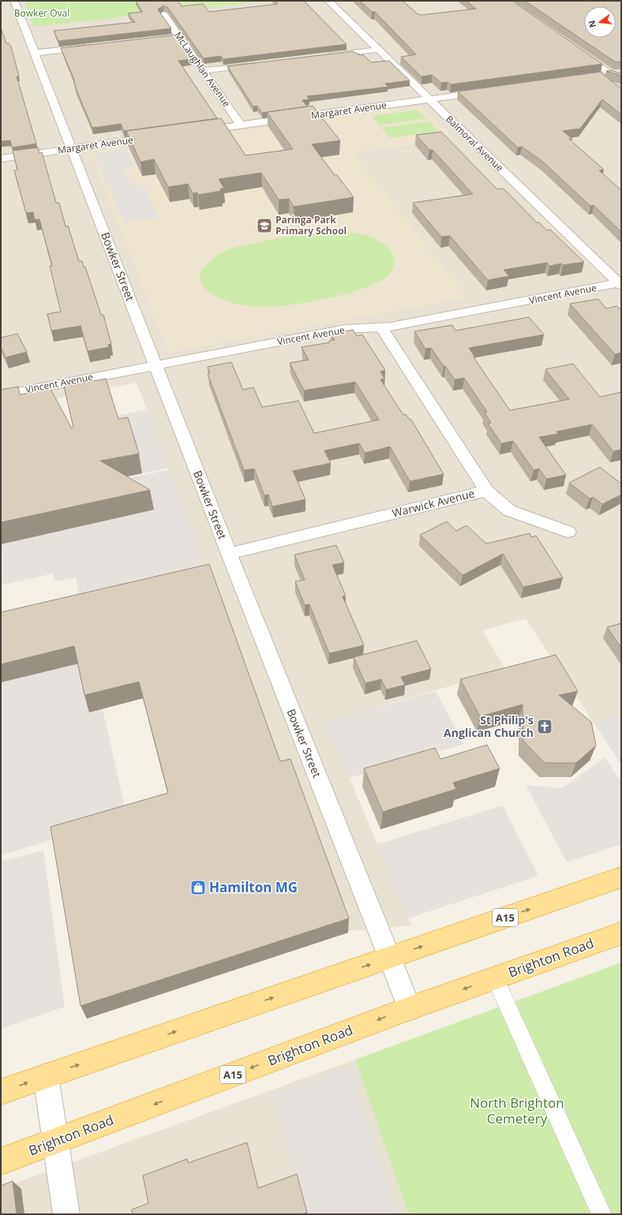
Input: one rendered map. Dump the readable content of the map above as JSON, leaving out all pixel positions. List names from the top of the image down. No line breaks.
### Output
{"streets":{"main road":["A15","Brighton Road"],"street":["McLaughlan Avenue","Margaret Avenue","Balmoral Avenue","Bowker Street","Vincent Avenue","Warwick Avenue"]},"crossings":[["McLaughlan Avenue","Margaret Avenue"],["Margaret Avenue","Balmoral Avenue"],["Margaret Avenue","Bowker Street"],["Balmoral Avenue","Vincent Avenue"],["Bowker Street","Vincent Avenue"],["Bowker Street","Warwick Avenue"],["Bowker Street","A15"],["Bowker Street","Brighton Road"],["Vincent Avenue","Warwick Avenue"]],"parks":["Bowker Oval","North Brighton Cemetery"],"places":{"school or university":["Paringa Park Primary School"],"church":["St Philip's Anglican Church"],"shop":["Hamilton MG"]},"north":"left"}
